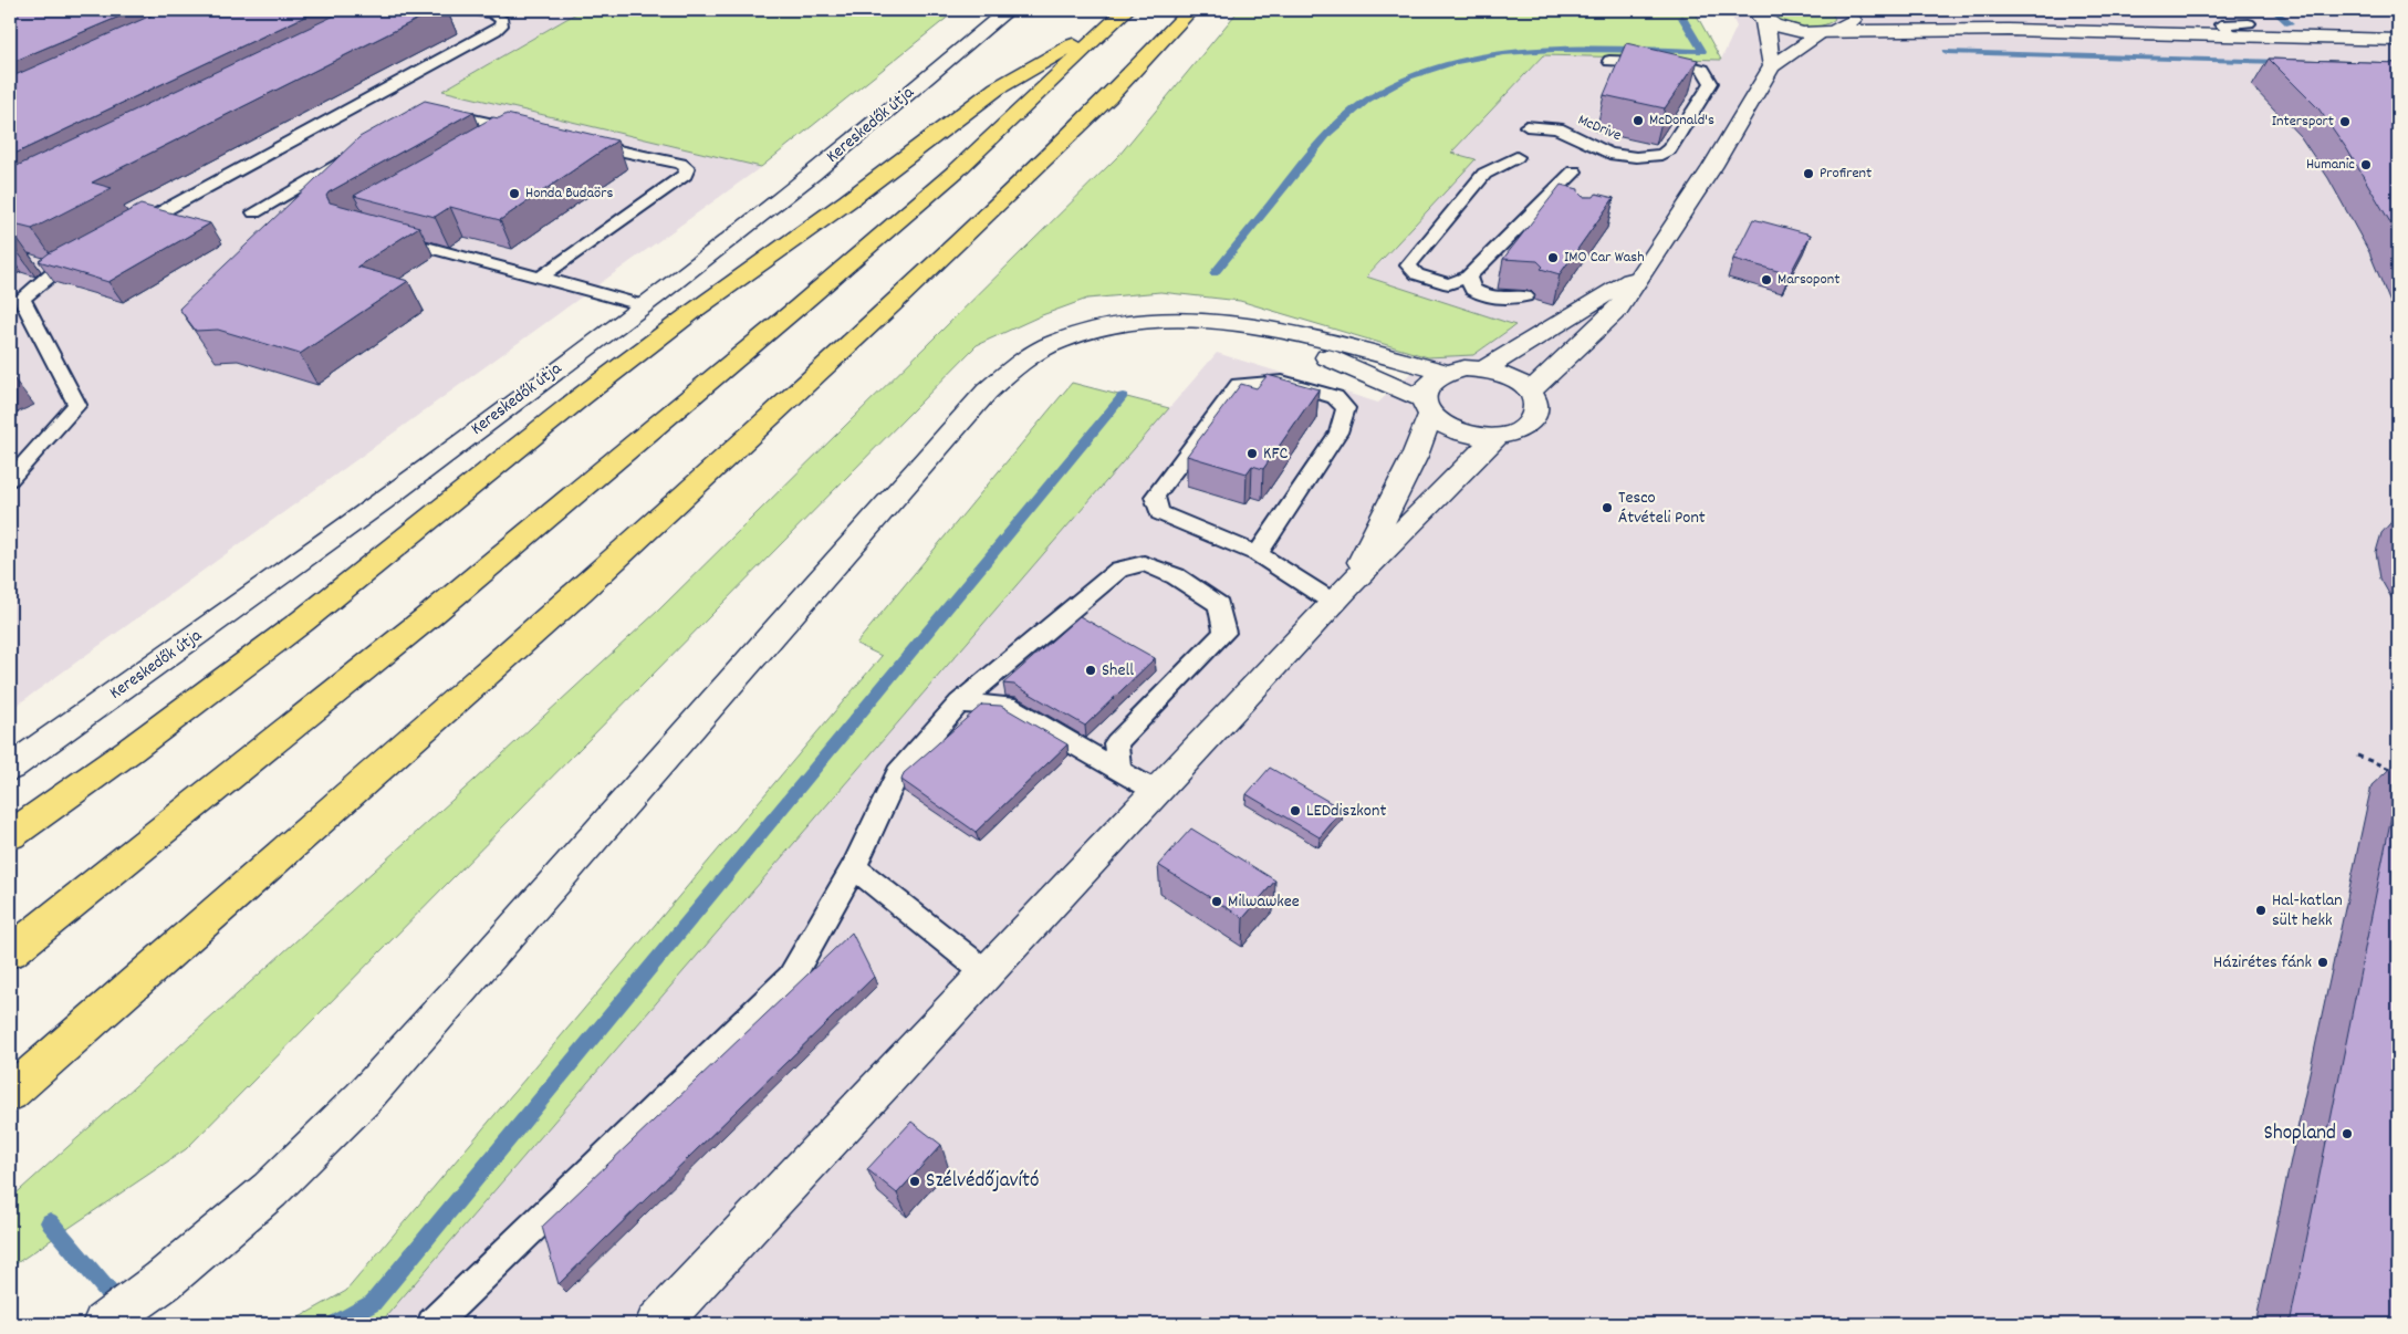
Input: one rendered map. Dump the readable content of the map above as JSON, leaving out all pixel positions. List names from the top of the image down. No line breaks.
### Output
{"streets":{"street":["Kereskedők útja"],"lane":["McDrive"]},"places":["McDonald's","Intersport","Humanic","Profirent","Honda Budaörs","IMO Car Wash","Marsopont","KFC","Tesco Átvételi Pont","Shell","LEDdiszkont","Milwawkee","Hal-katlan sült hekk","Házirétes fánk","Shopland","Szélvédőjavító"]}
